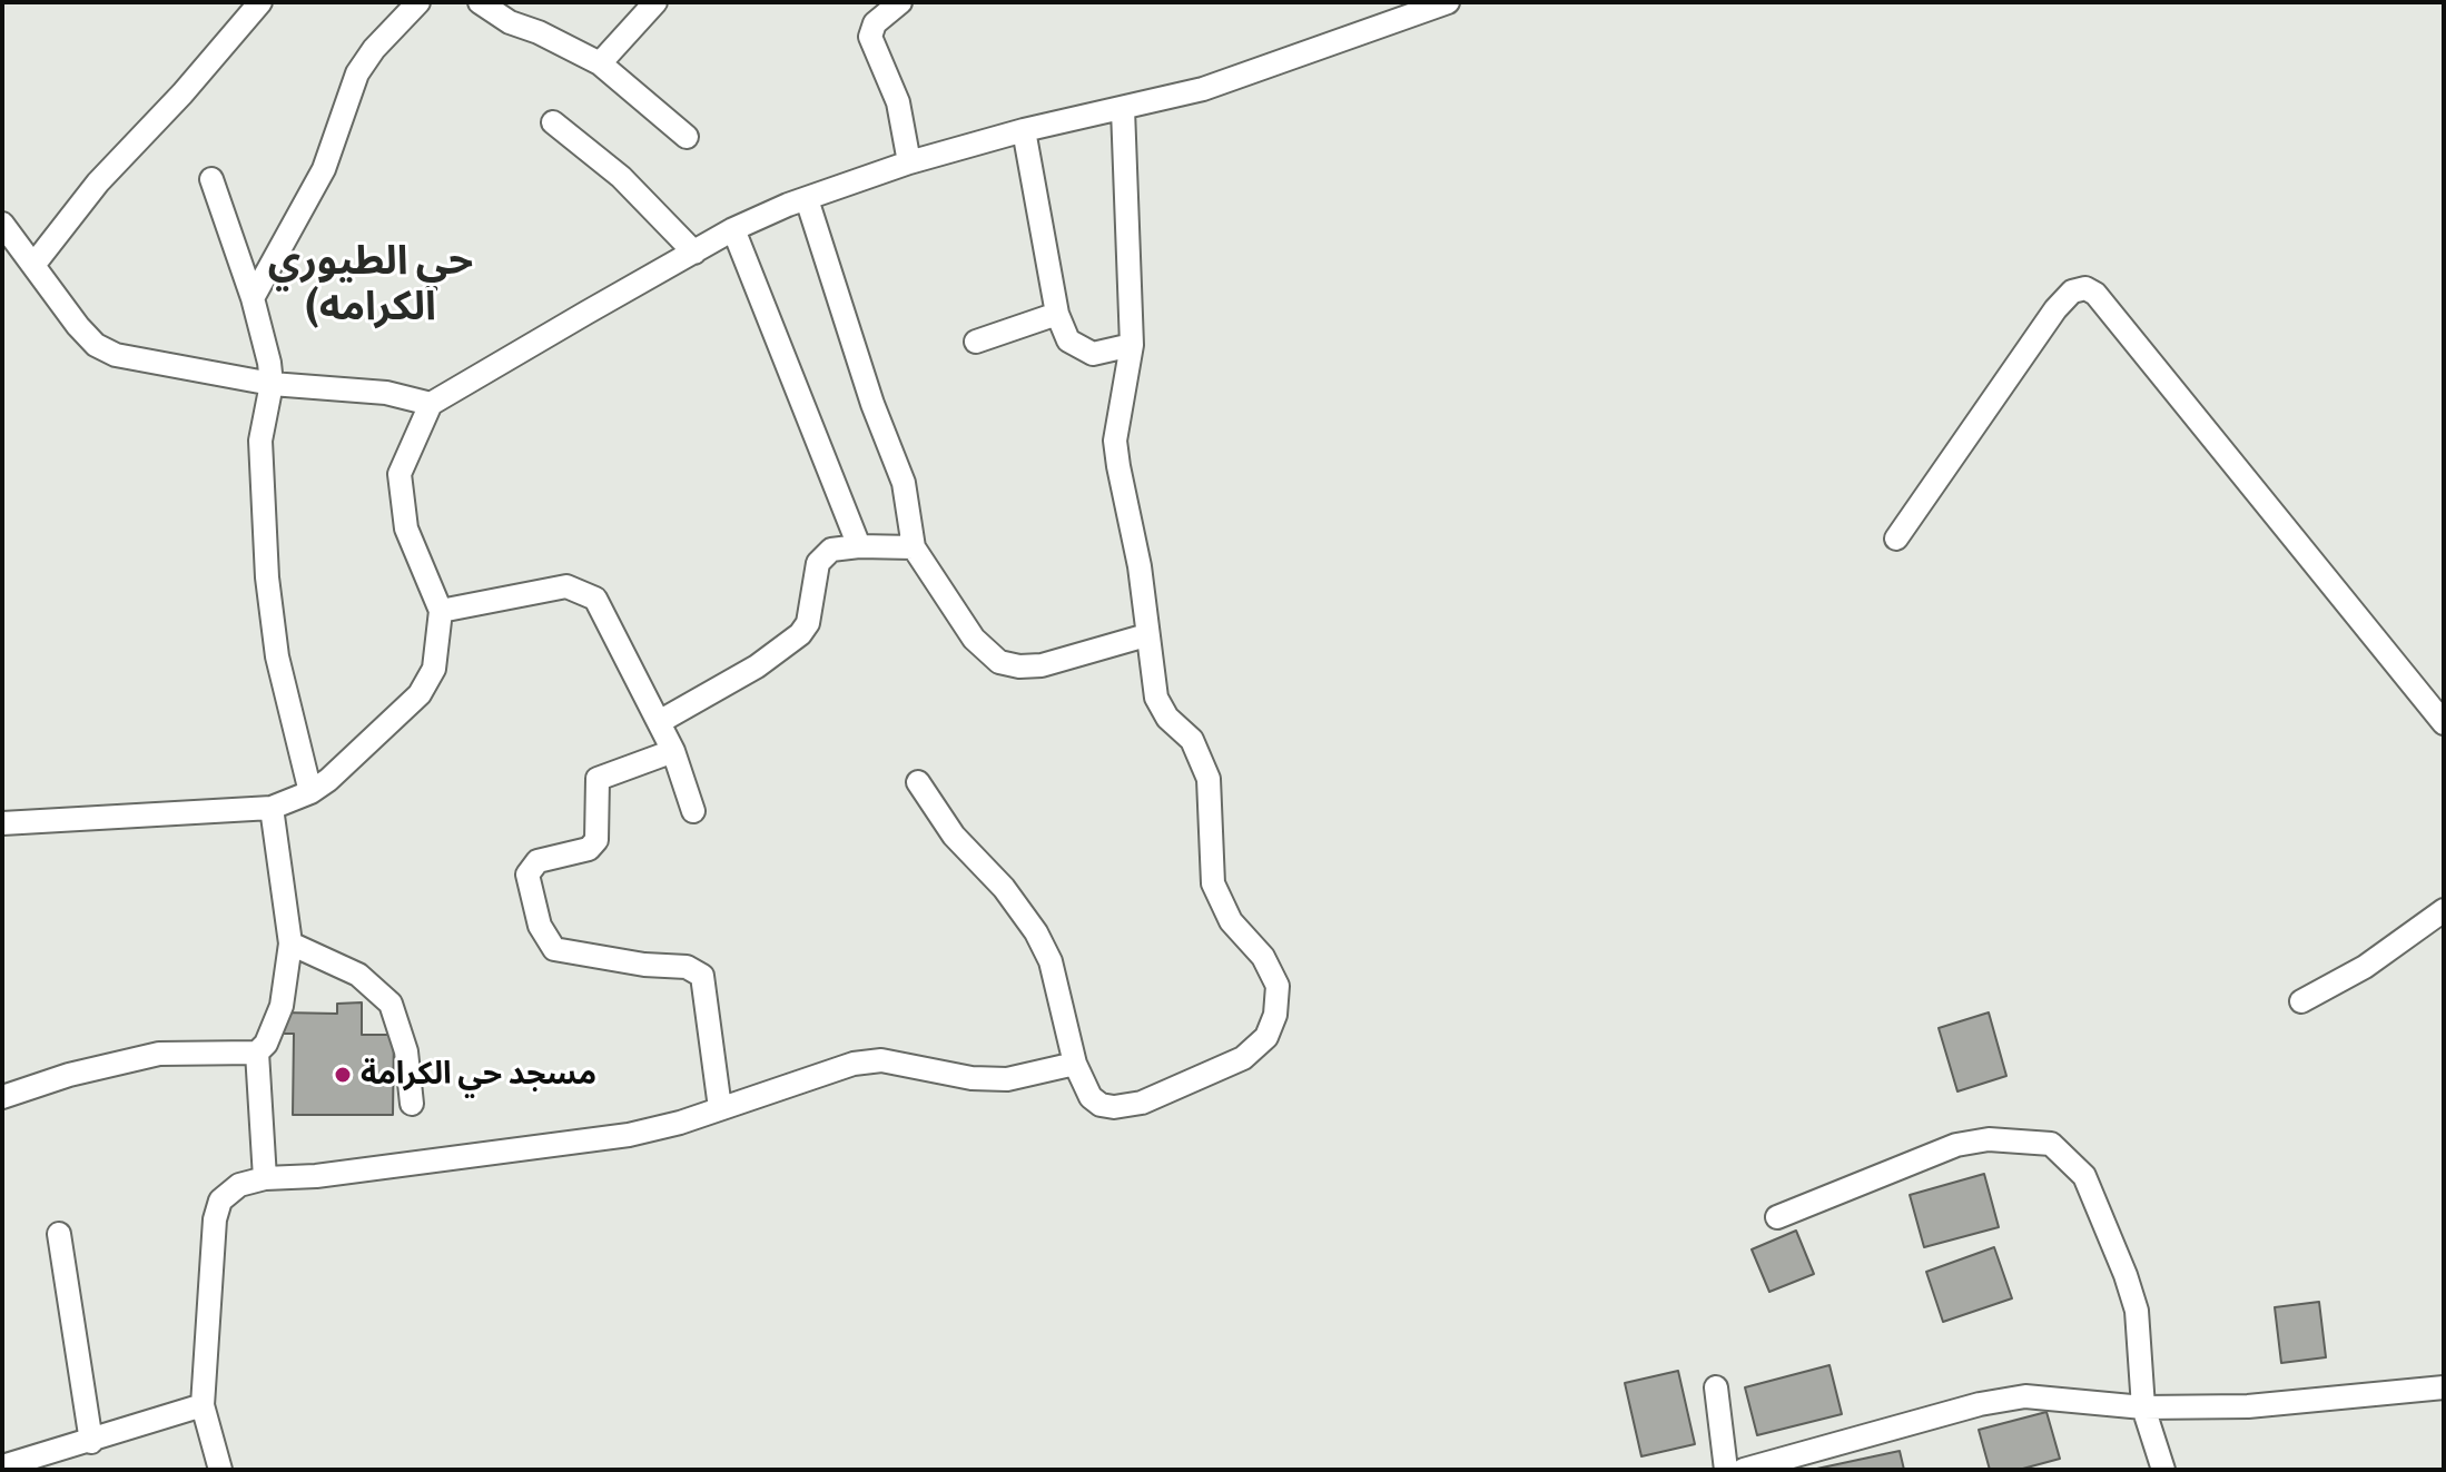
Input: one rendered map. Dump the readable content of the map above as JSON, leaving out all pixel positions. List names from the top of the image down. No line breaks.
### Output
{"districts":["حي الطيوري (الكرامه"],"places":["مسجد حي الكرامة"]}
